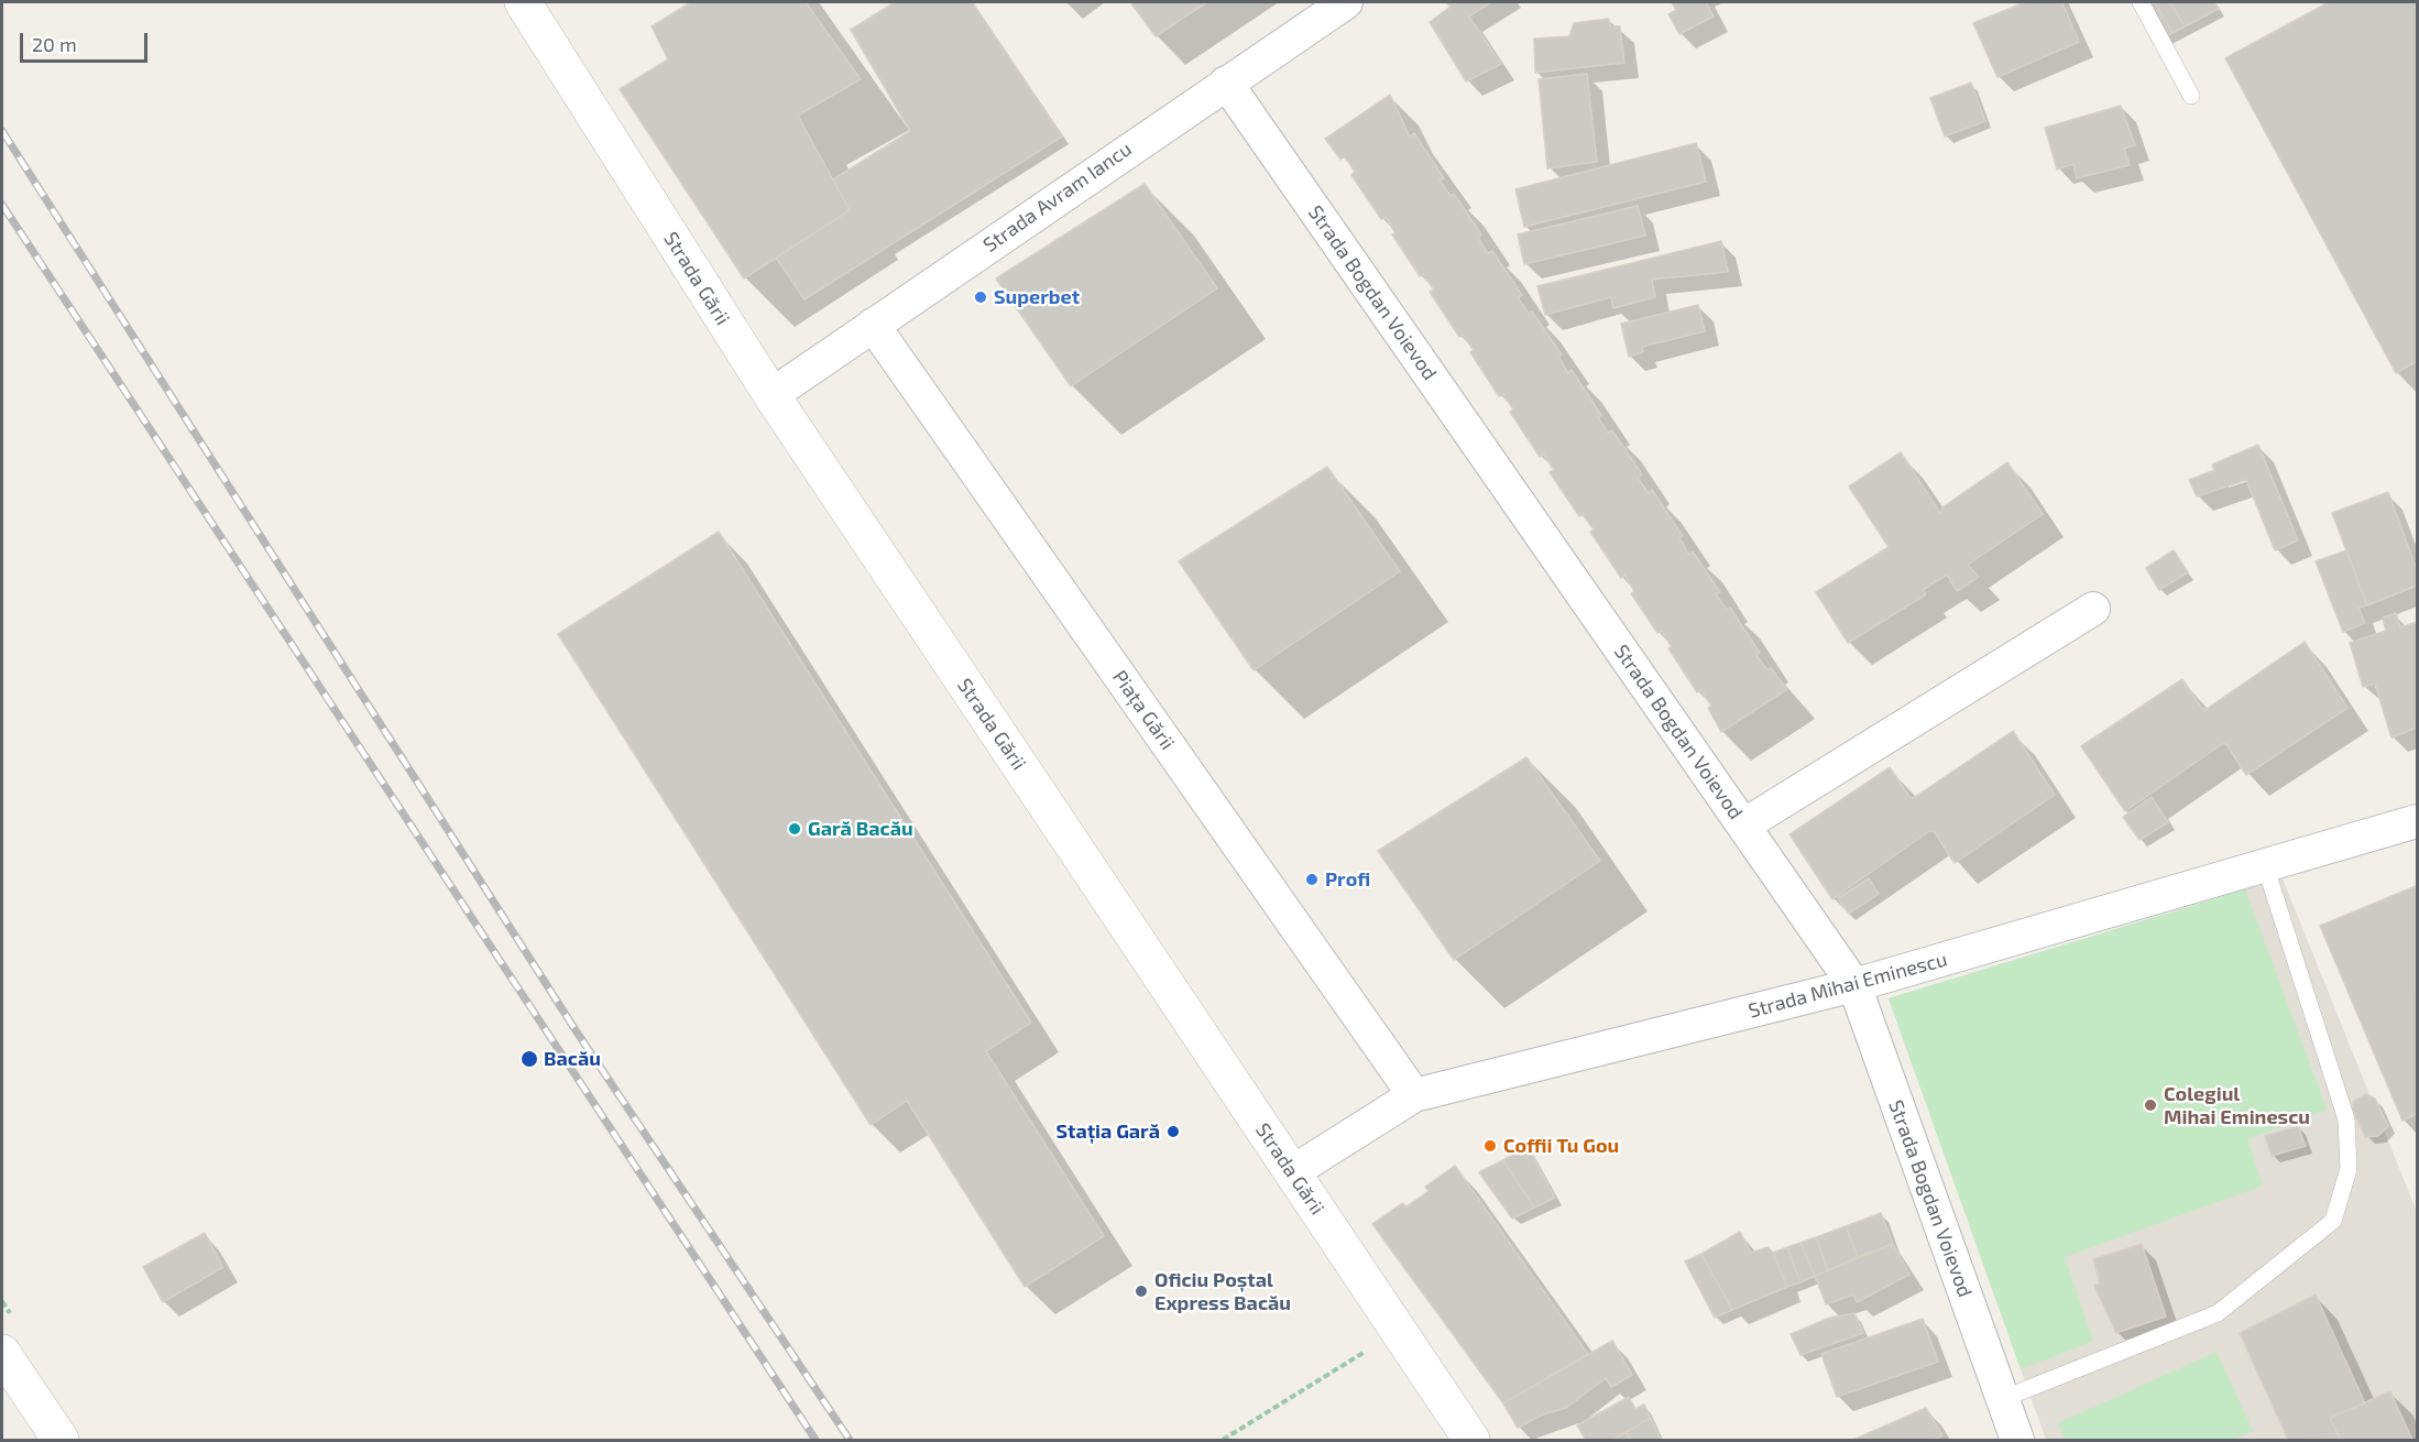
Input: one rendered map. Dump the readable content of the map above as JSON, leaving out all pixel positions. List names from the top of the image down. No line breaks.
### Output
{"streets":{"main road":["Strada Gării"],"street":["Strada Avram Iancu","Strada Bogdan Voievod","Piața Gării","Strada Mihai Eminescu"]},"crossings":[["Strada Avram Iancu","Strada Gării"],["Strada Avram Iancu","Strada Bogdan Voievod"],["Strada Avram Iancu","Piața Gării"],["Strada Gării","Strada Mihai Eminescu"],["Strada Bogdan Voievod","Strada Mihai Eminescu"],["Piața Gării","Strada Mihai Eminescu"]],"places":["Superbet","Gară Bacău","Profi","Bacău","Colegiul Mihai Eminescu","Stația Gară","Coffii Tu Gou","Oficiu Poștal Express Bacău"],"scale_bar":"20 m"}
